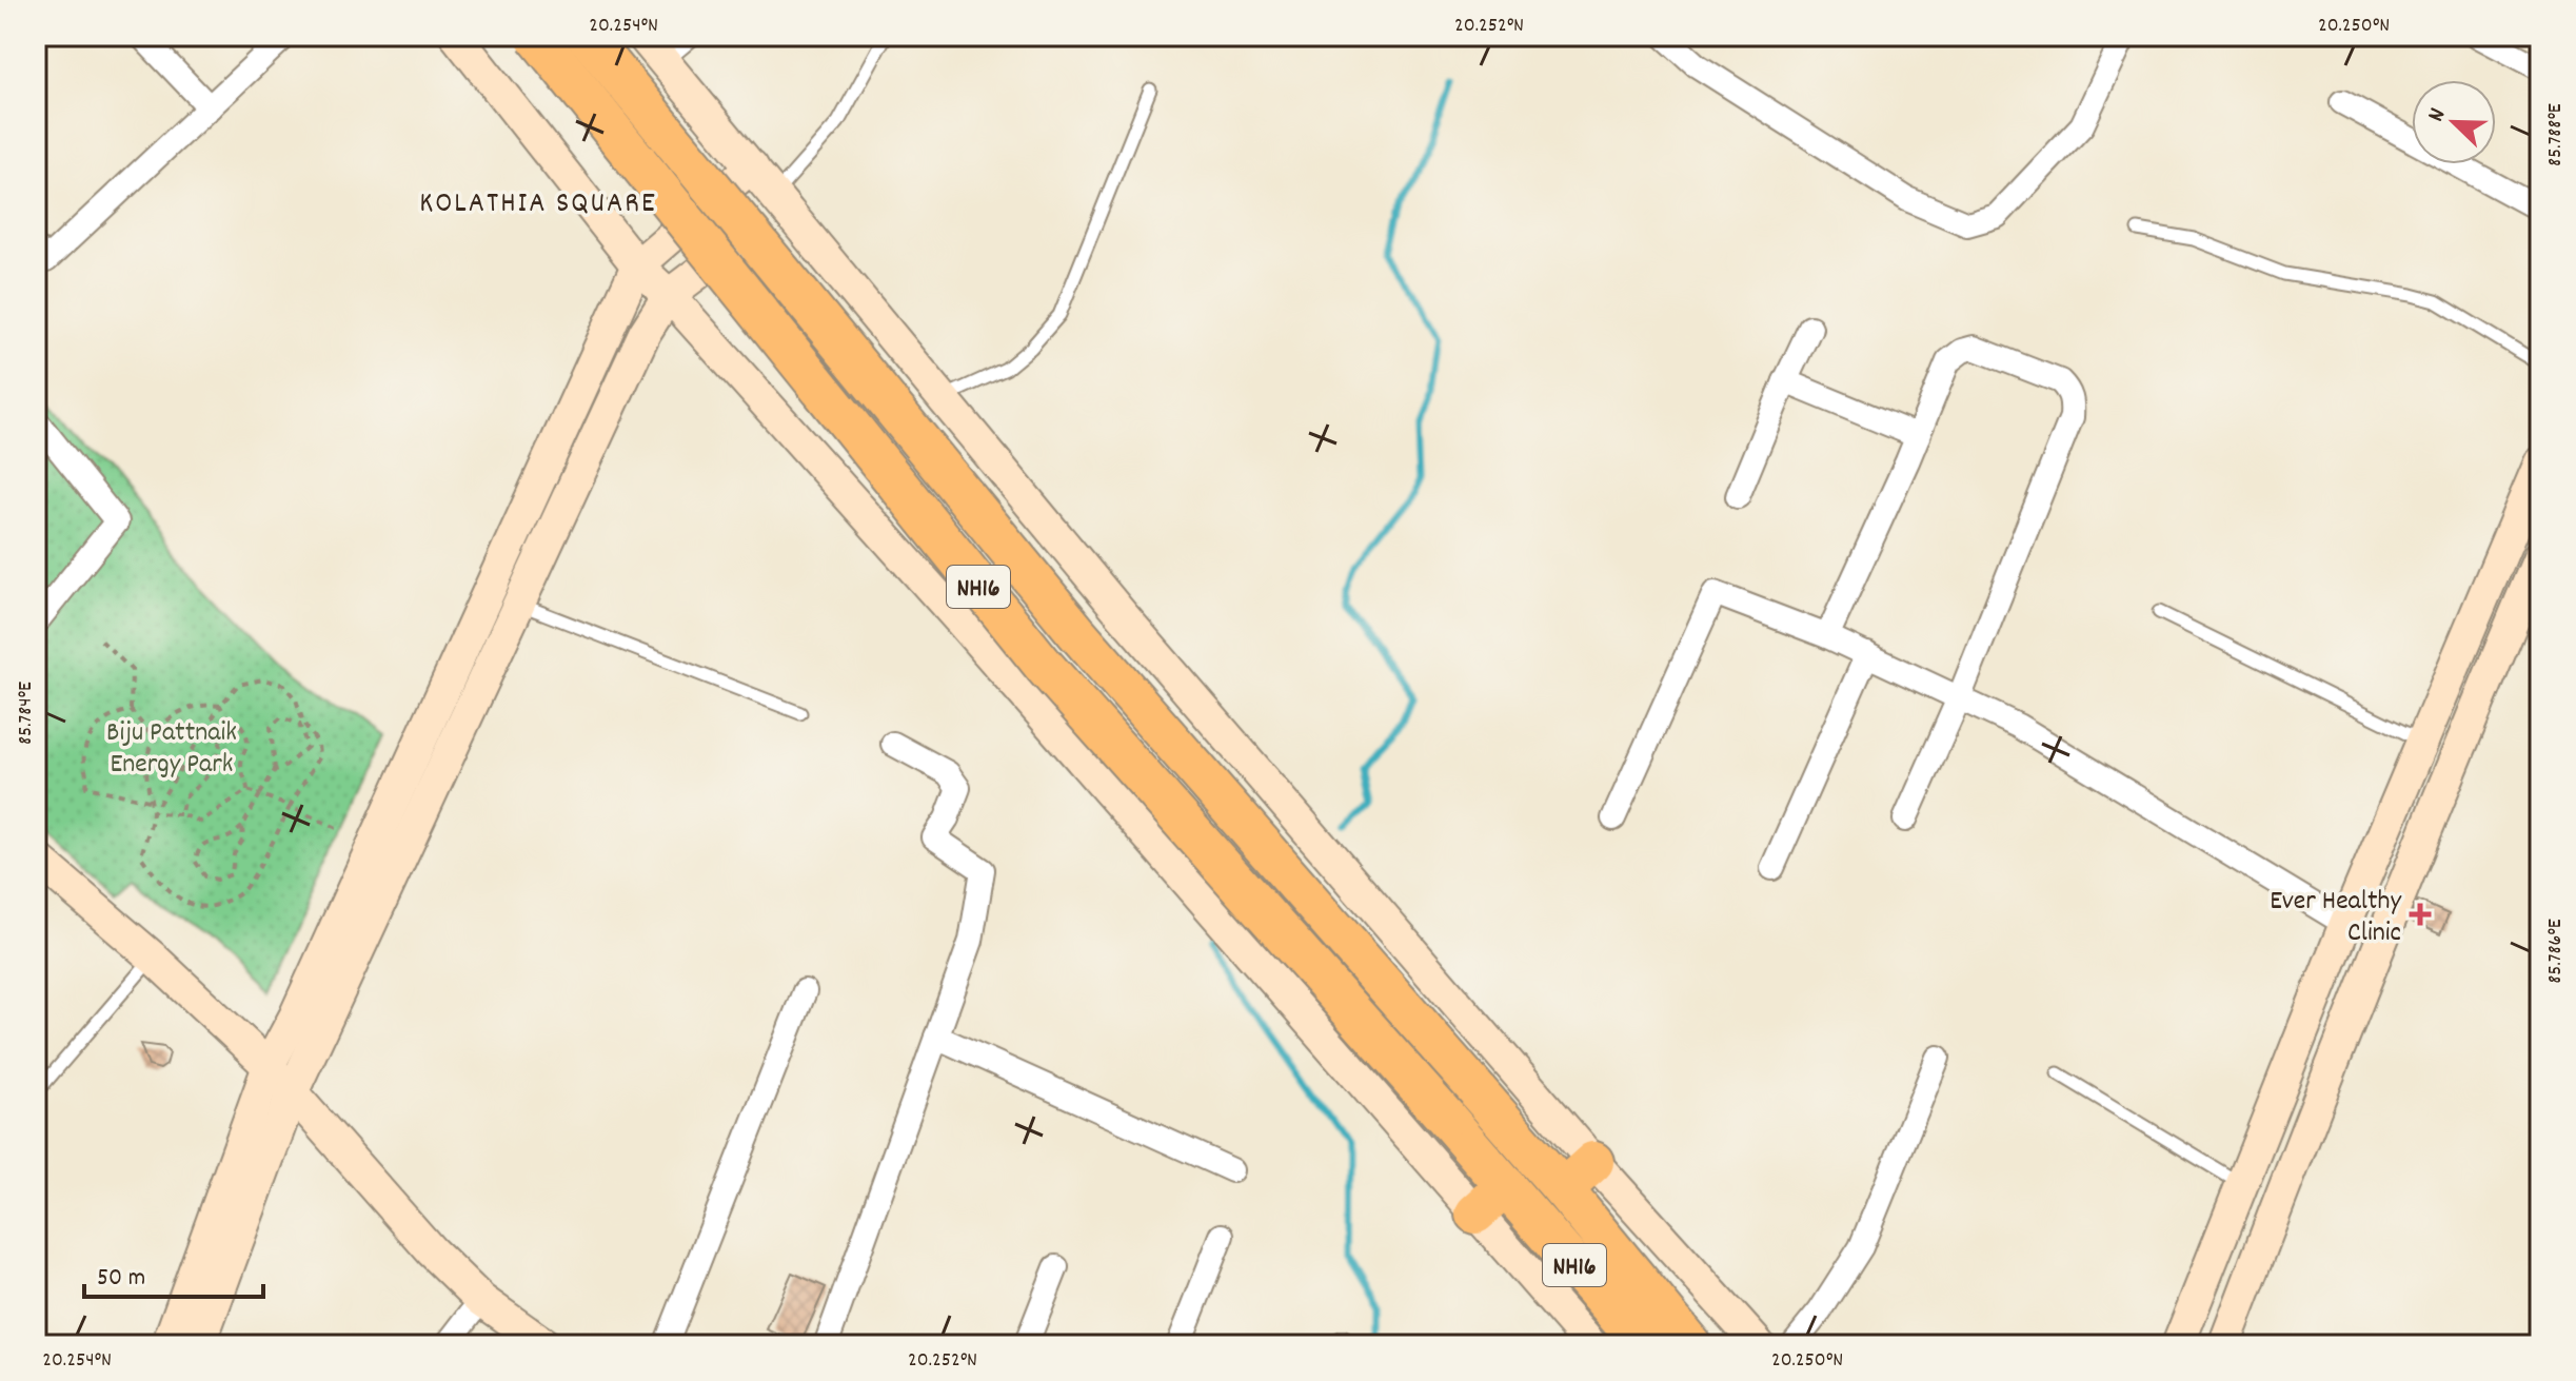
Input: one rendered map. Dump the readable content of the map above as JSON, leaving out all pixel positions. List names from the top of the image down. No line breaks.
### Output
{"streets":{"highway":["NH16"]},"districts":["KOLATHIA SQUARE"],"parks":["Biju Pattnaik Energy Park"],"places":{"health":["Ever Healthy Clinic"]},"scale_bar":"50 m","north":"top left","coordinates":["20.254°N","20.252°N","20.250°N","85.788°E","85.784°E","85.786°E"]}
